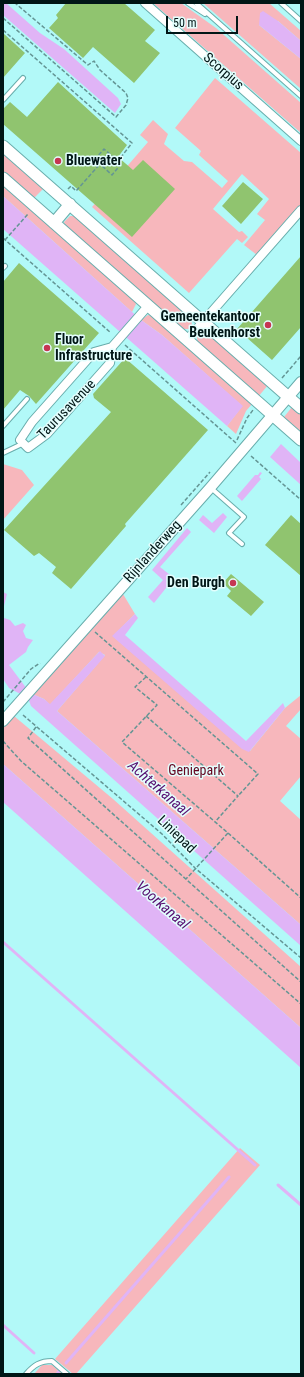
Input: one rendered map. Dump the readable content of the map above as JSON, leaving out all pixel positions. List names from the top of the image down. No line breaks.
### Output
{"streets":{"street":["Scorpius","Taurusavenue","Rijnlanderweg"],"path":["Liniepad"]},"water":["Achterkanaal","Voorkanaal"],"parks":["Geniepark"],"places":["Bluewater","Gemeentekantoor Beukenhorst","Fluor Infrastructure","Den Burgh"],"scale_bar":"50 m"}
